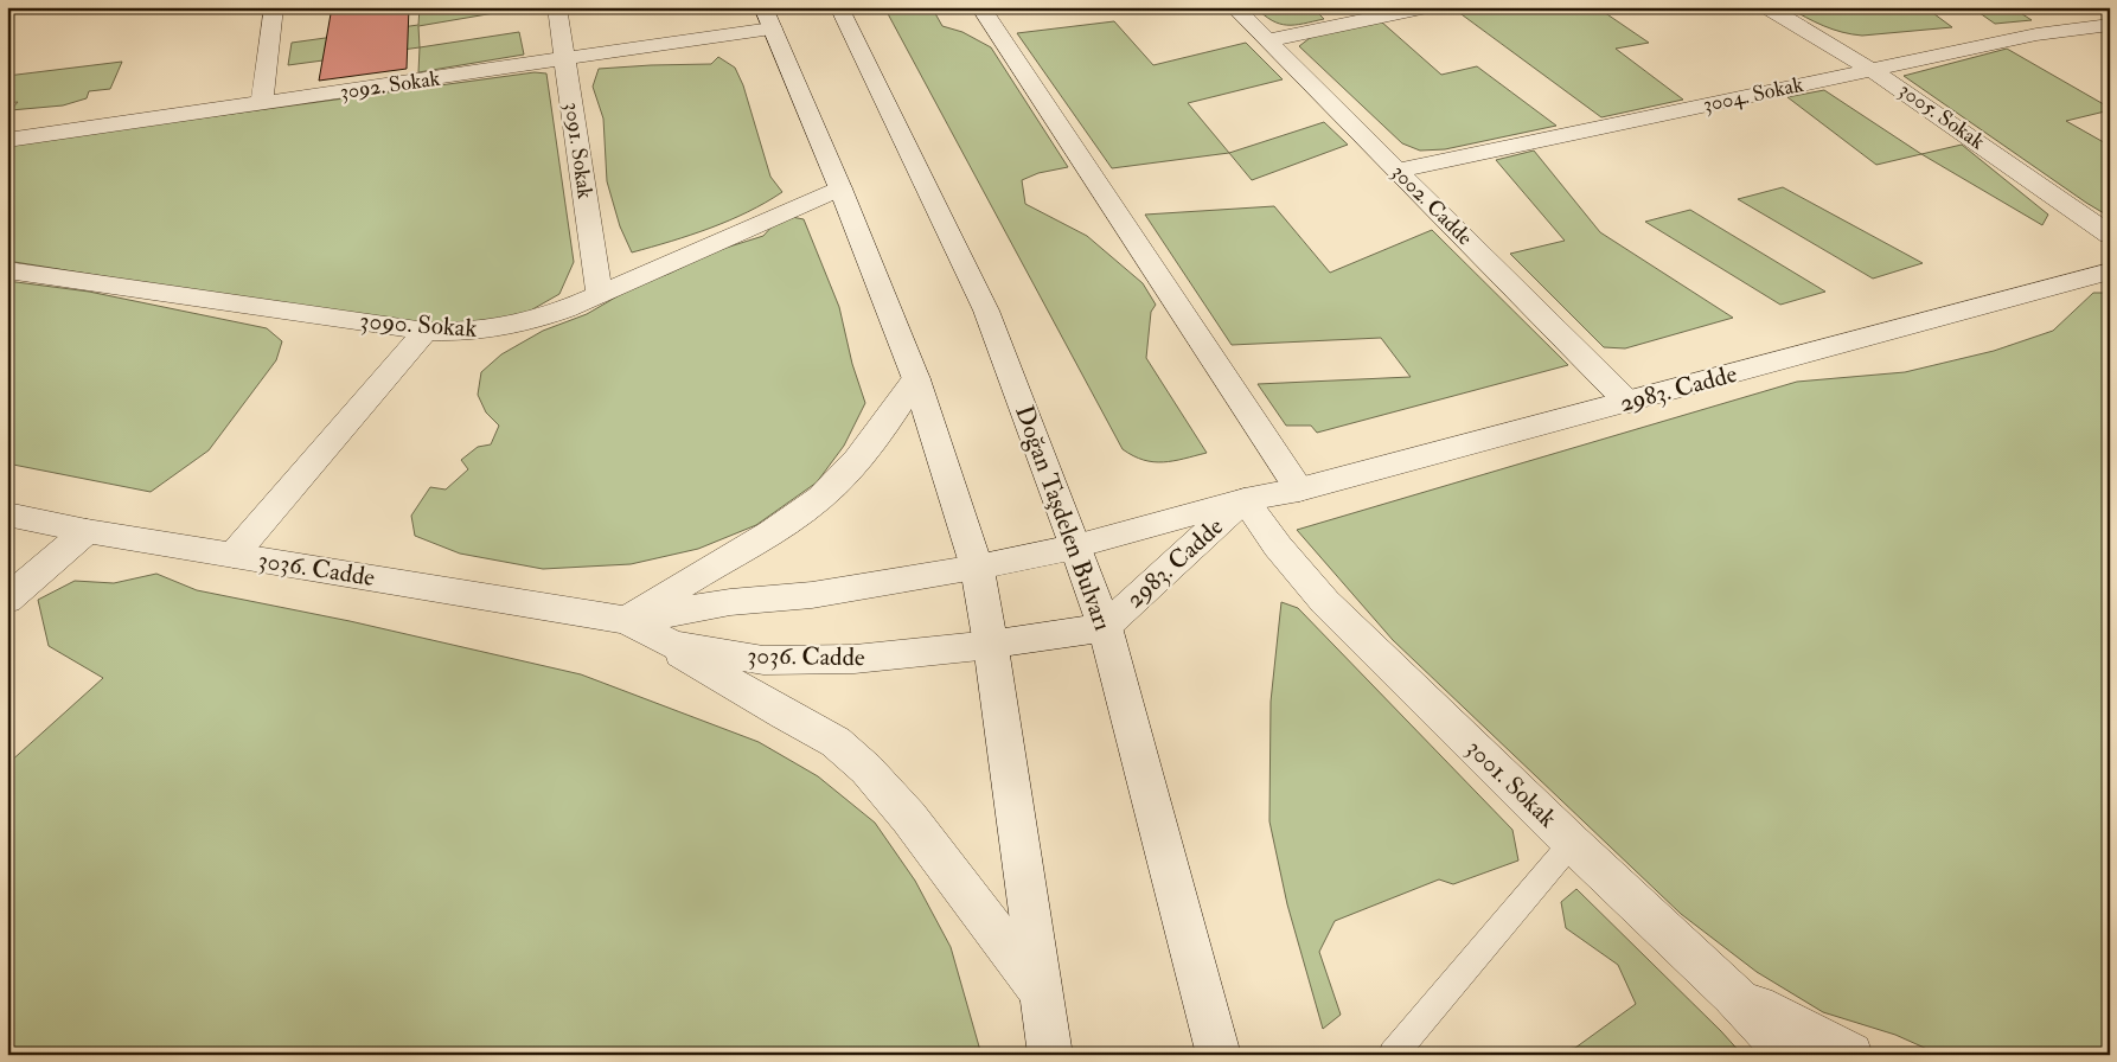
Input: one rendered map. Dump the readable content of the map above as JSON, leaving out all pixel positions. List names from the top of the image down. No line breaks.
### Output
{"streets":{"street":["3092. Sokak","3004. Sokak","3005. Sokak","3091. Sokak","3002. Cadde","3090. Sokak","2983. Cadde","Doğan Taşdelen Bulvarı","3036. Cadde","3001. Sokak"]},"crossings":[["3092. Sokak","3091. Sokak"],["3004. Sokak","3005. Sokak"],["3004. Sokak","3002. Cadde"],["3091. Sokak","3090. Sokak"],["3002. Cadde","2983. Cadde"],["2983. Cadde","Doğan Taşdelen Bulvarı"],["2983. Cadde","3036. Cadde"],["2983. Cadde","3001. Sokak"],["Doğan Taşdelen Bulvarı","3036. Cadde"]]}
